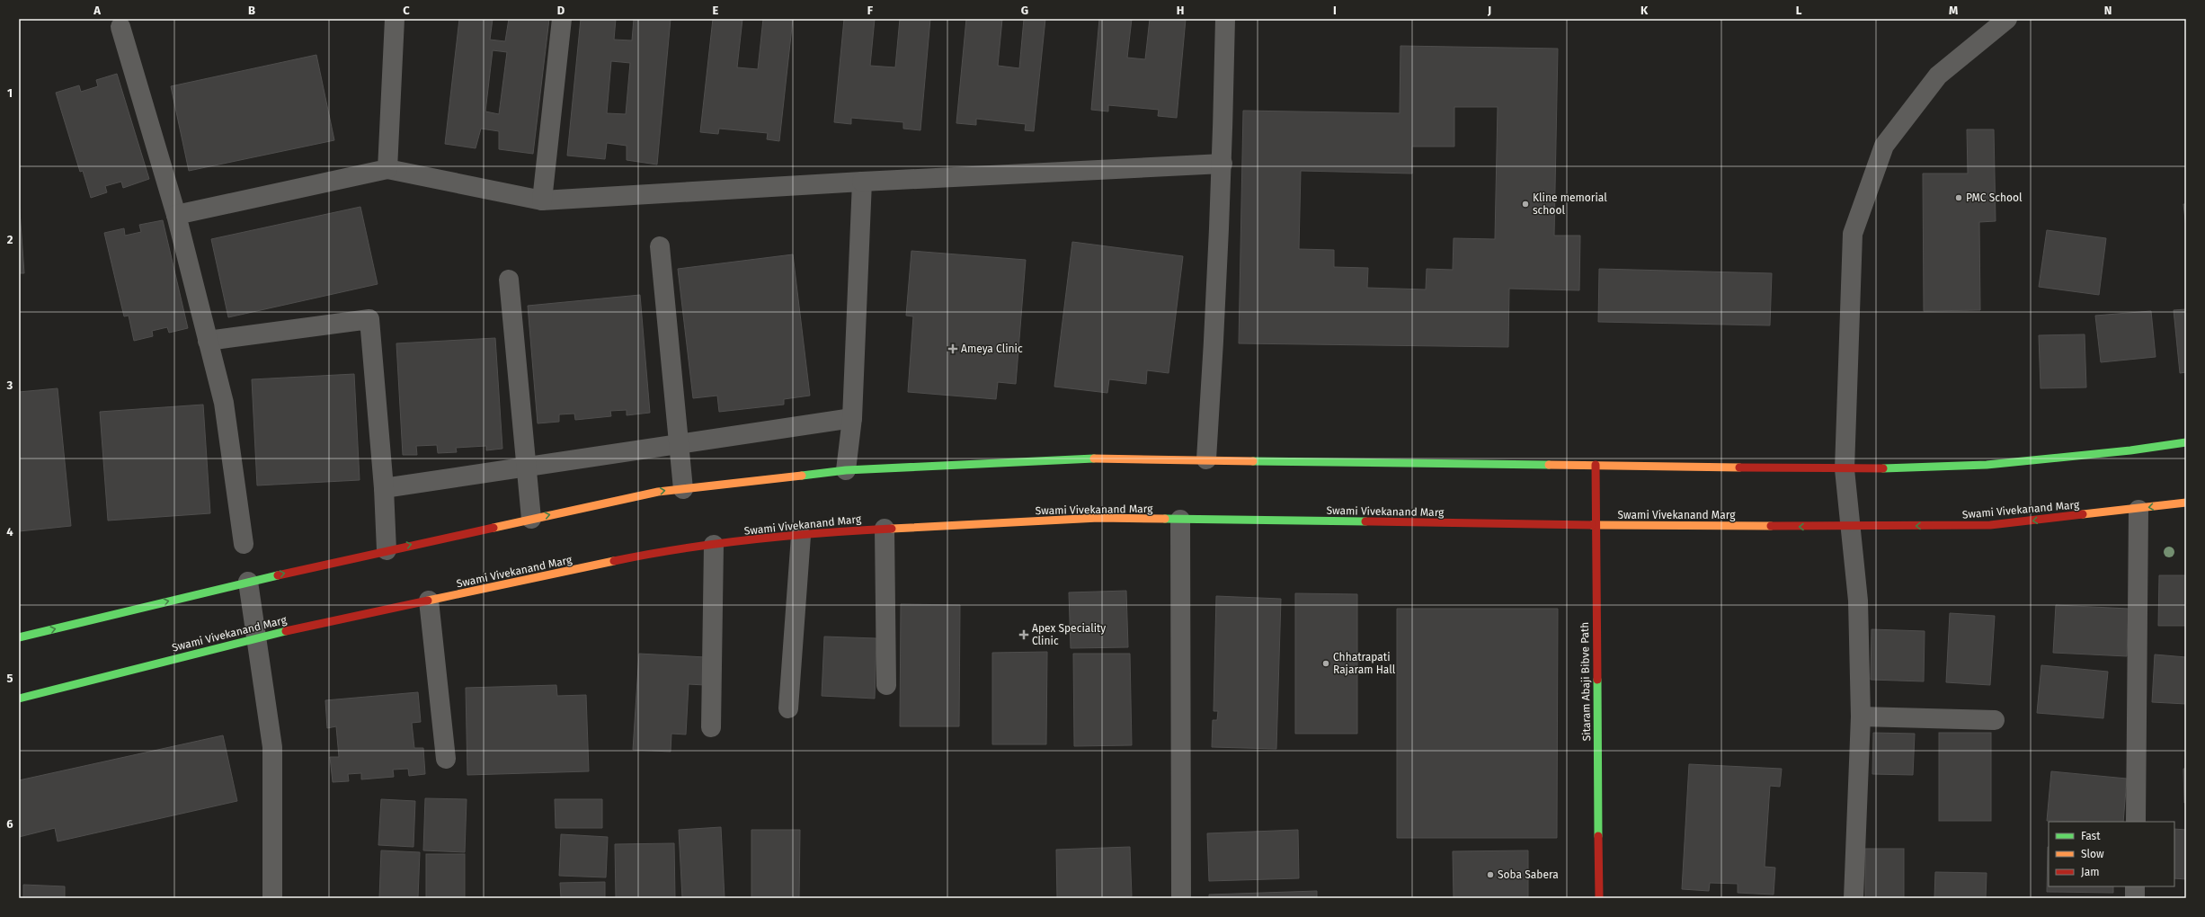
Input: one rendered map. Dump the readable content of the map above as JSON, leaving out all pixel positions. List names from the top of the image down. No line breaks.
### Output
{"streets":{"main road":["Swami Vivekanand Marg","Sitaram Abaji Bibve Path"]},"crossings":[["Swami Vivekanand Marg","Sitaram Abaji Bibve Path"]],"places":{"other":["PMC School","Kline memorial school","Chhatrapati Rajaram Hall","Soba Sabera"],"health":["Ameya Clinic","Apex Speciality Clinic"]},"legend":["Fast","Slow","Jam"],"grid":{"columns":["A","B","C","D","E","F","G","H","I","J","K","L","M","N"],"rows":["1","2","3","4","5","6"]}}
